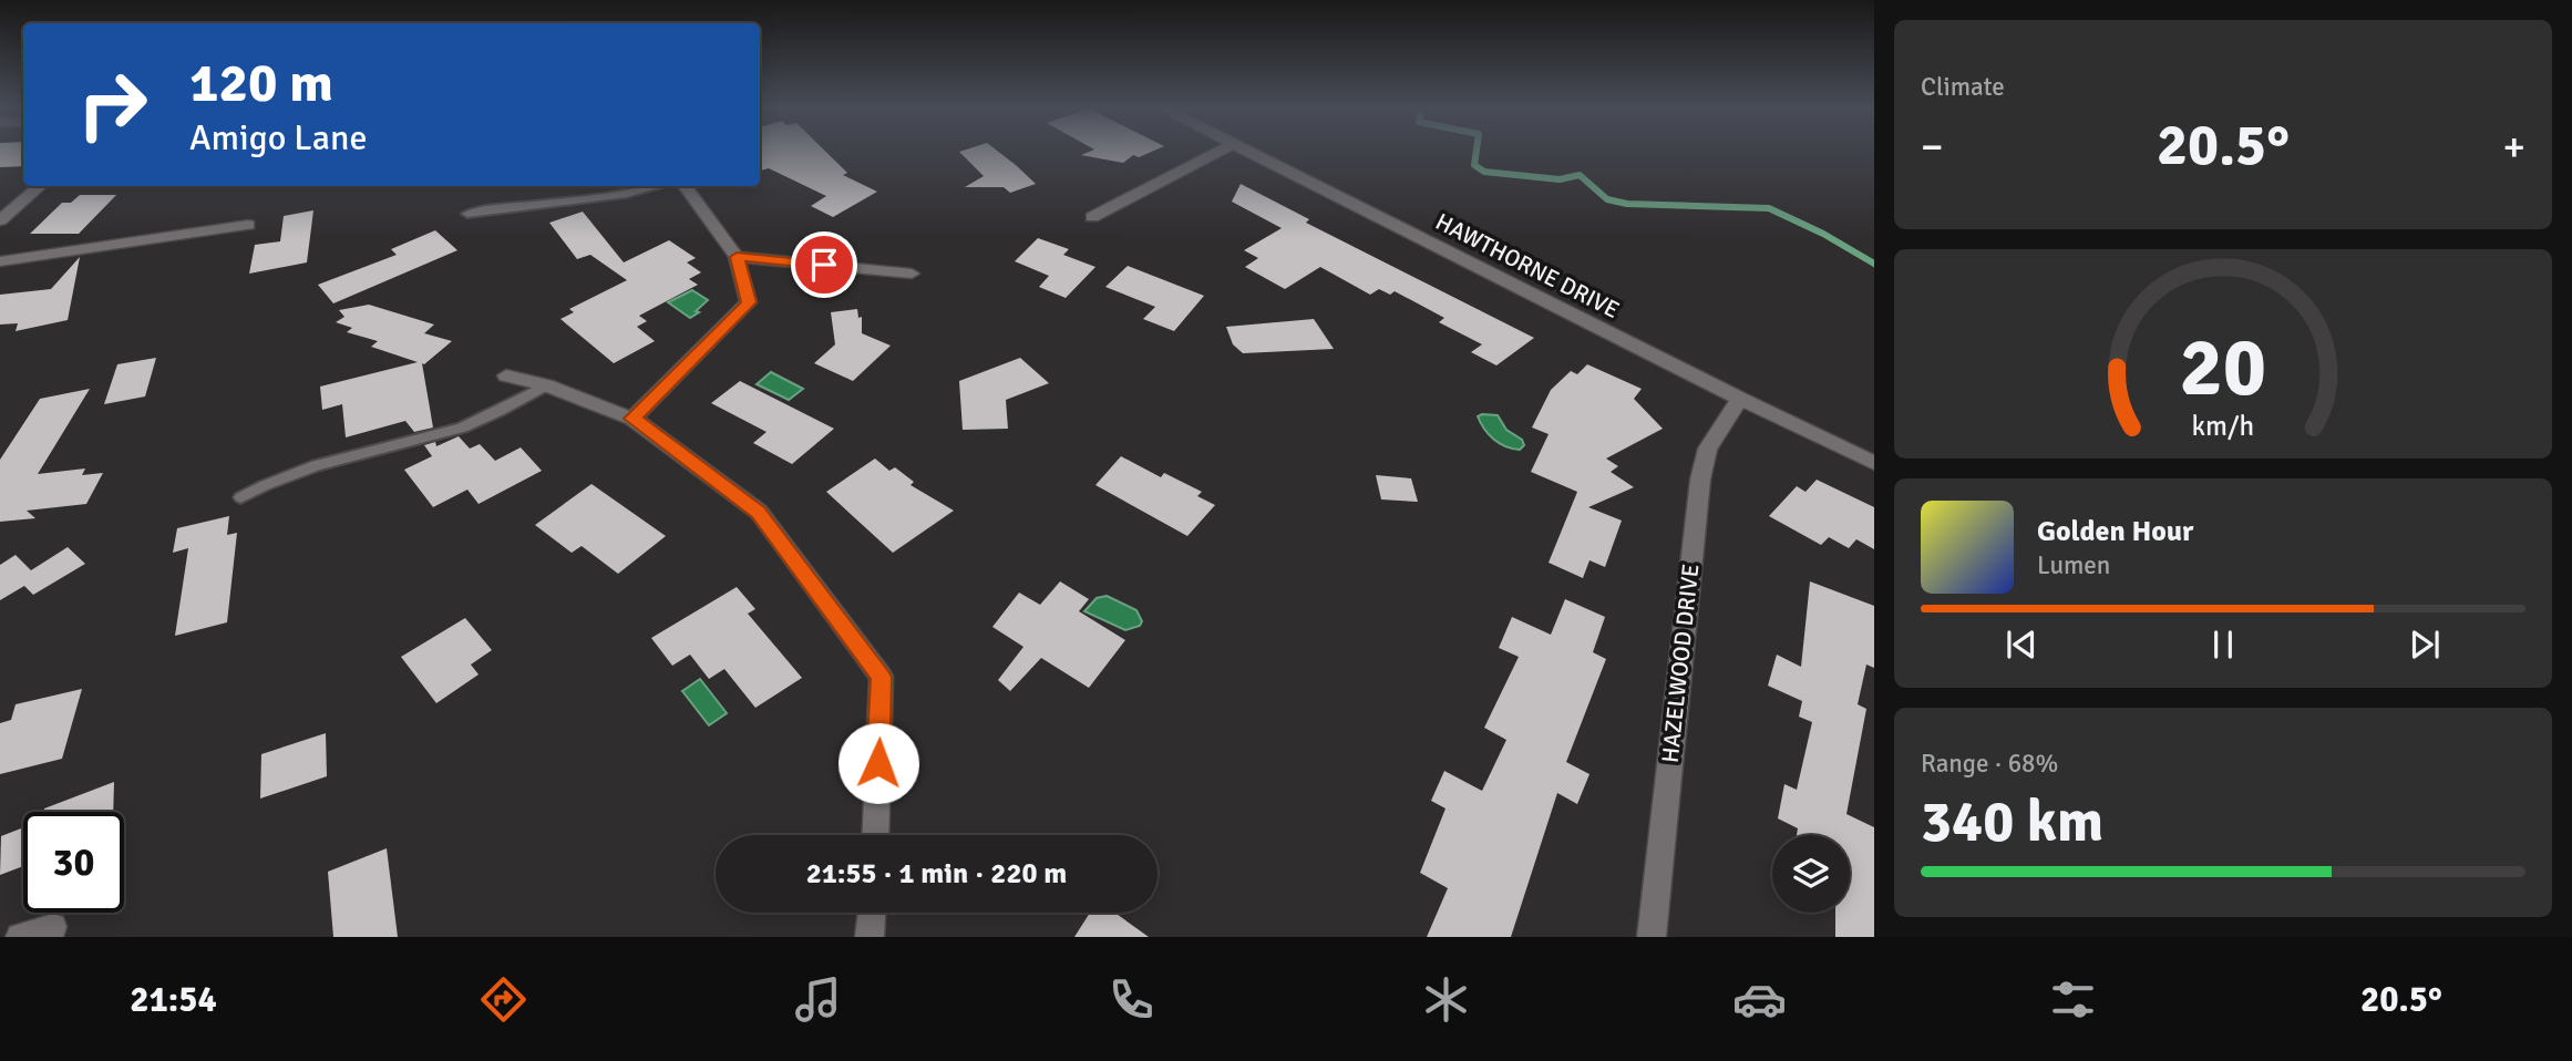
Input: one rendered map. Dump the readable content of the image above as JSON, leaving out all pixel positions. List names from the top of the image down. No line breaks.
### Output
{"streets":{"street":["HAWTHORNE DRIVE","HAZELWOOD DRIVE"]},"crossings":[["HAWTHORNE DRIVE","HAZELWOOD DRIVE"]],"page":{"tile":["Climate",["Range · 68%","340 km"]],"turn":["120 m","Amigo Lane"],"heat":["−","20.5°","+"],"song":["Golden Hour","Lumen"],"limit":"30","trip":"21:55 · 1 min · 220 m","tabs":["21:54","20.5°"],"gauge":["20","km/h"]}}
